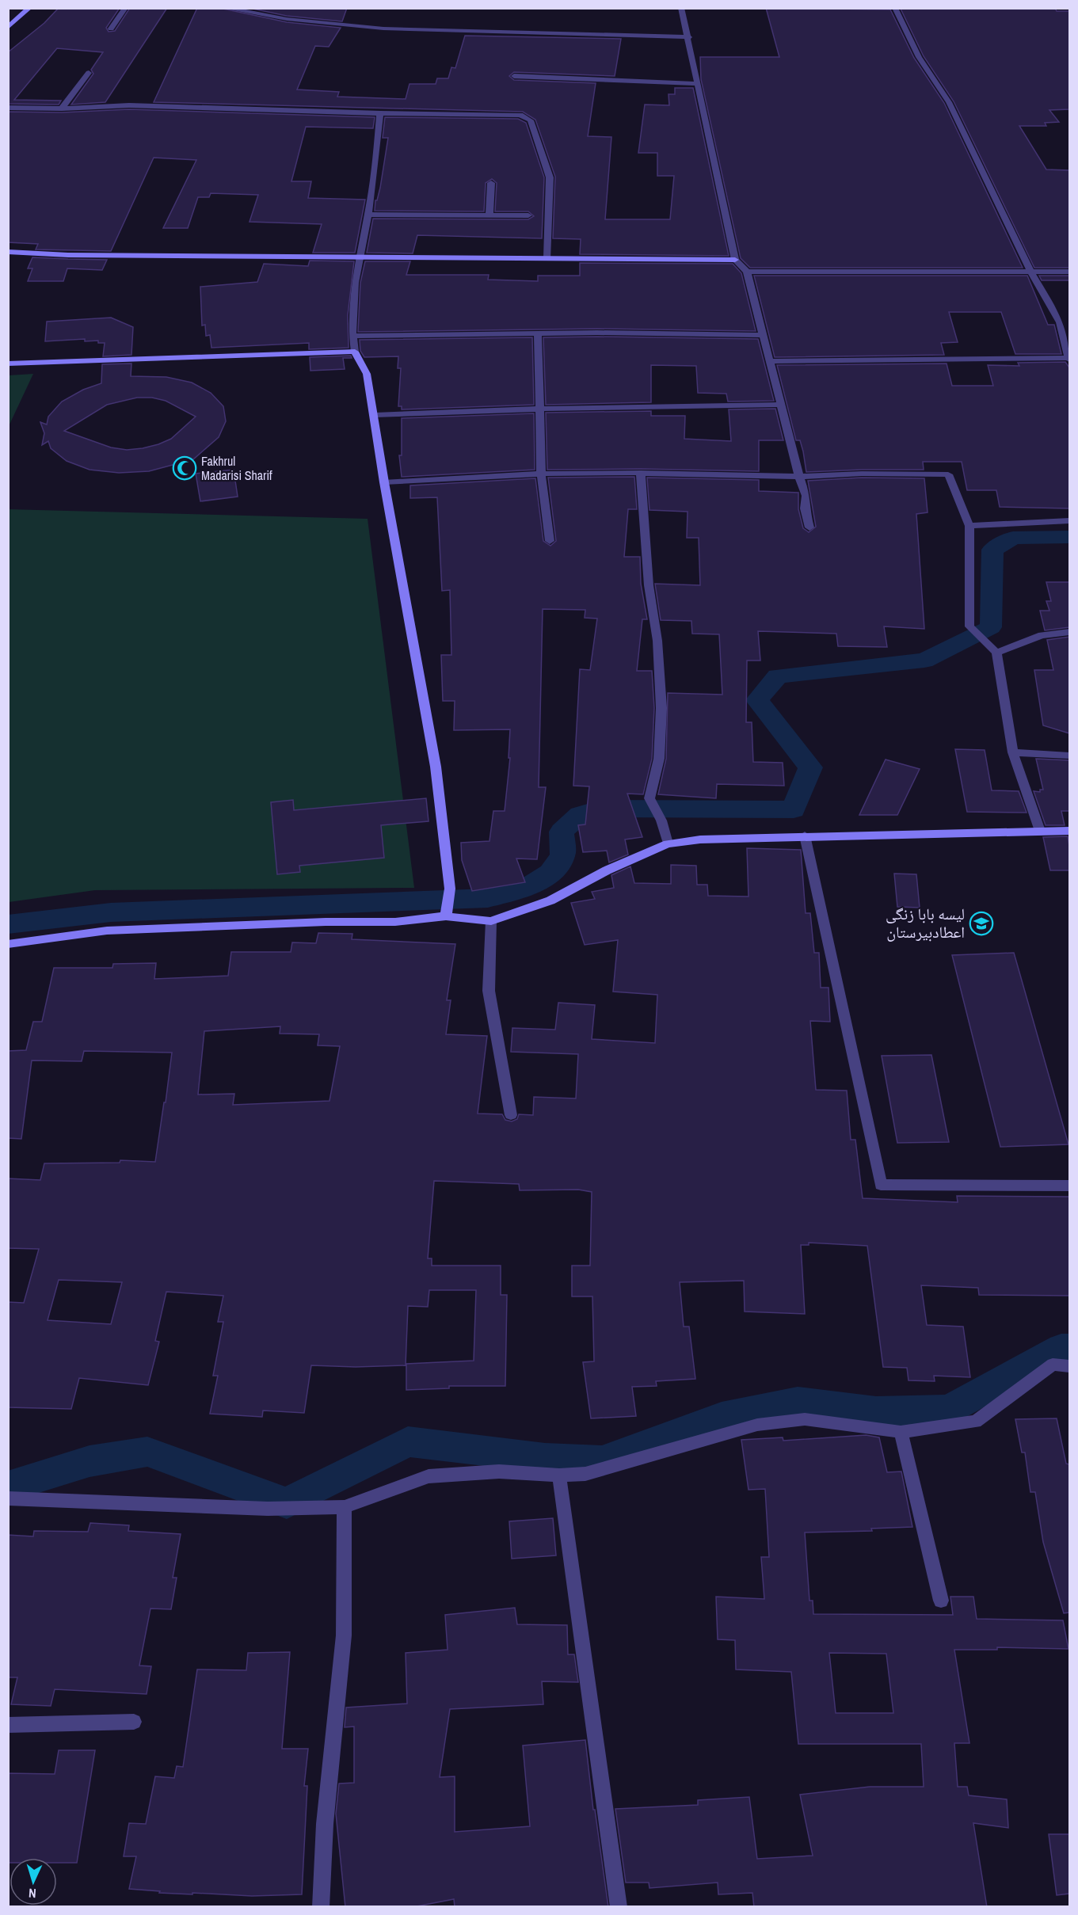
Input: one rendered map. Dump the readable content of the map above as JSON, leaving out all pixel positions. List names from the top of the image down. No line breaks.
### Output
{"places":{"mosque":["Fakhrul Madarisi Sharif"],"school or university":["لیسه بابا زنگی اعطادبیرستان"]},"north":"bottom"}
